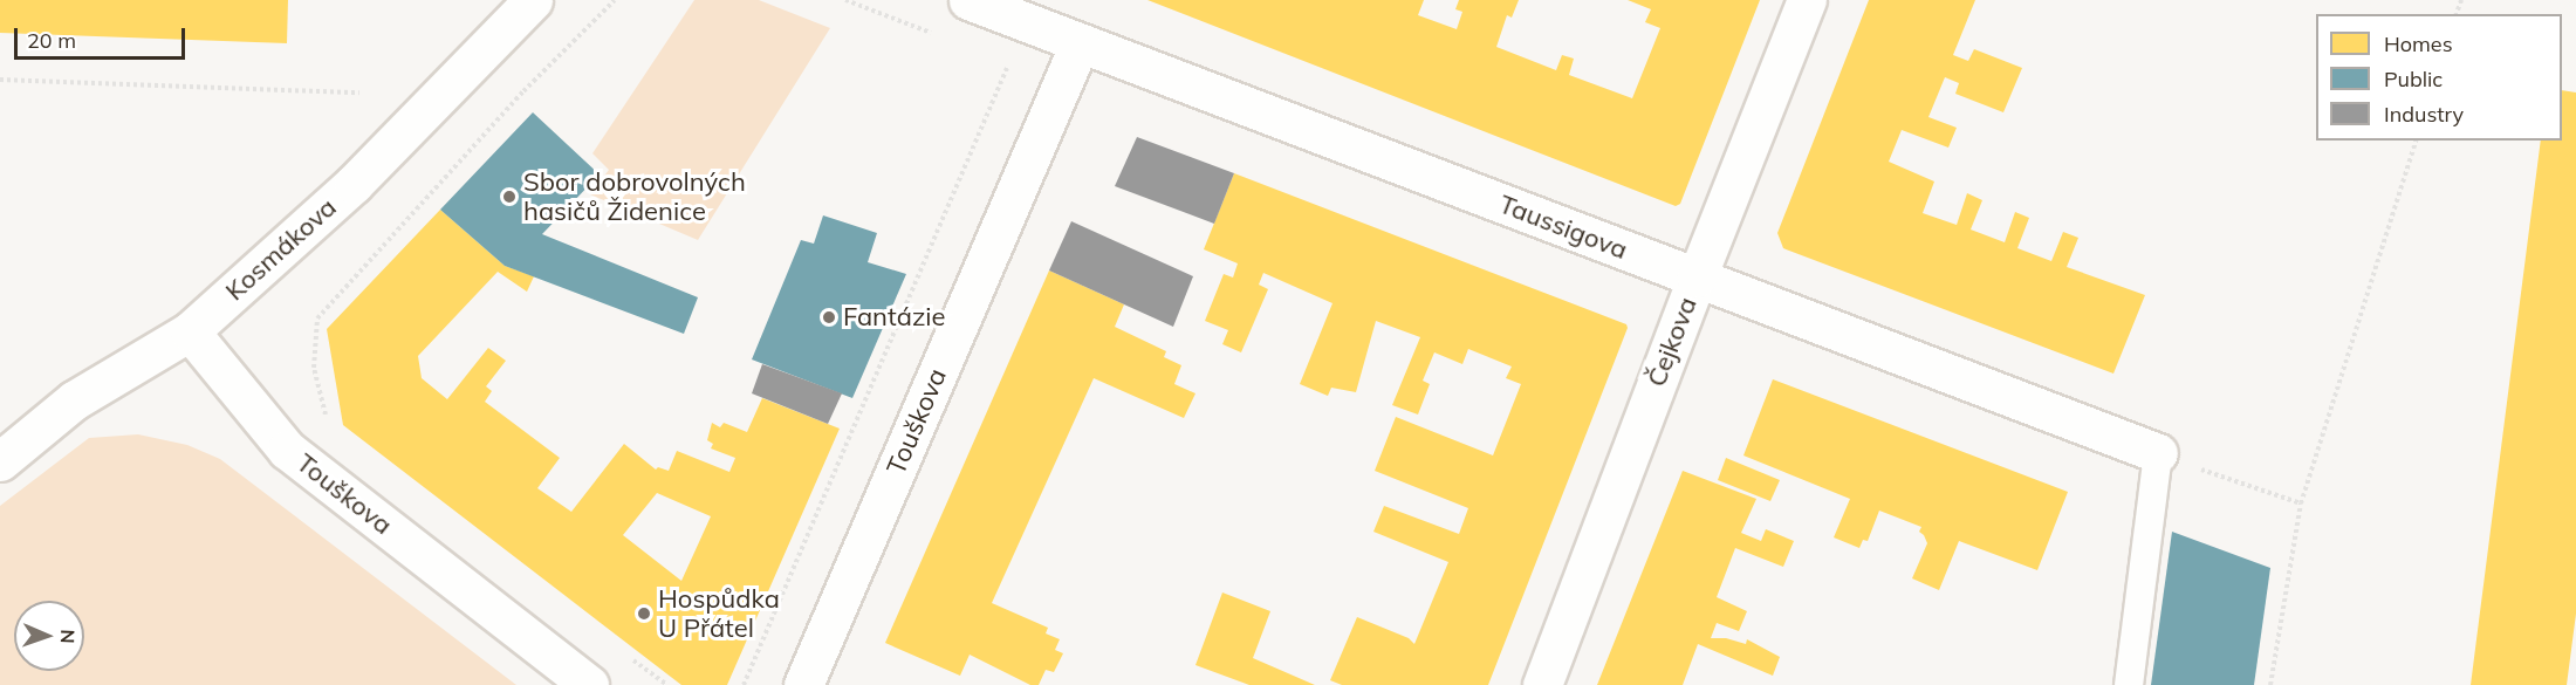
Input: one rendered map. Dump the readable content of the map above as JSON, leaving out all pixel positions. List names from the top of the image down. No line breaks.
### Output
{"streets":{"street":["Taussigova","Kosmákova","Čejkova","Touškova"]},"crossings":[["Taussigova","Čejkova"],["Taussigova","Touškova"],["Kosmákova","Touškova"]],"places":["Sbor dobrovolných hasičů Židenice","Fantázie","Hospůdka U Přátel"],"legend":["Homes","Public","Industry"],"scale_bar":"20 m","north":"right"}
